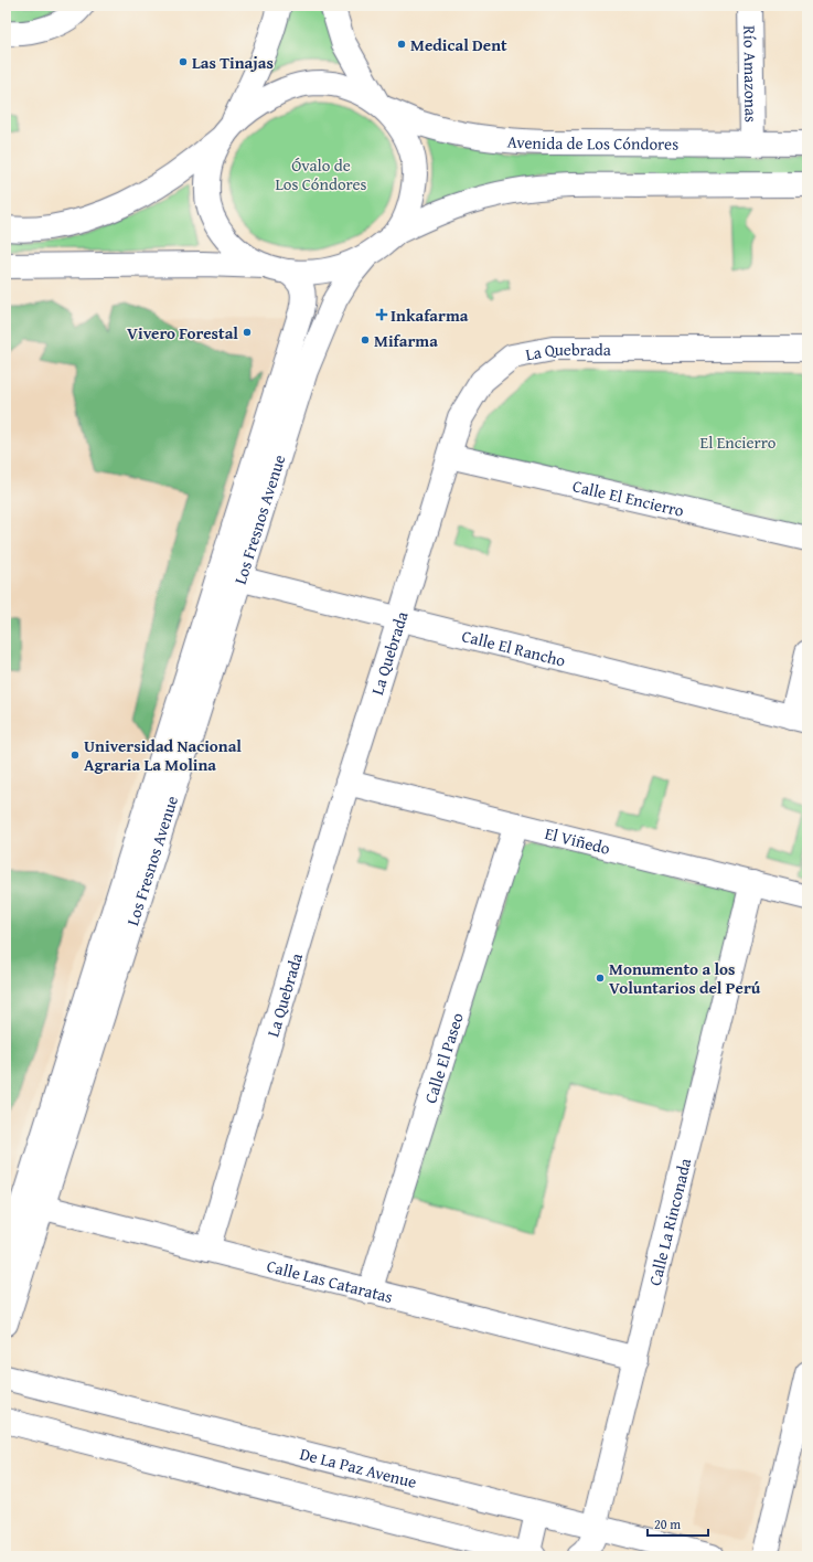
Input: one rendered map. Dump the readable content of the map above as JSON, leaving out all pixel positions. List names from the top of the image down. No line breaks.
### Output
{"streets":{"street":["Río Amazonas","Avenida de Los Cóndores","La Quebrada","Calle El Encierro","Los Fresnos Avenue","Calle El Rancho","El Viñedo","Calle El Paseo","Calle La Rinconada","Calle Las Cataratas","De La Paz Avenue"]},"crossings":[["Río Amazonas","Avenida de Los Cóndores"],["La Quebrada","Calle El Encierro"],["La Quebrada","Calle El Rancho"],["La Quebrada","El Viñedo"],["La Quebrada","Calle Las Cataratas"],["Los Fresnos Avenue","Calle El Rancho"],["Los Fresnos Avenue","Calle Las Cataratas"],["El Viñedo","Calle El Paseo"],["El Viñedo","Calle La Rinconada"],["Calle El Paseo","Calle Las Cataratas"],["Calle La Rinconada","Calle Las Cataratas"],["Calle La Rinconada","De La Paz Avenue"]],"parks":["Óvalo de Los Cóndores","El Encierro"],"places":{"other":["Medical Dent","Las Tinajas","Vivero Forestal","Mifarma","Universidad Nacional Agraria La Molina","Monumento a los Voluntarios del Perú"],"health":["Inkafarma"]},"scale_bar":"20 m"}
